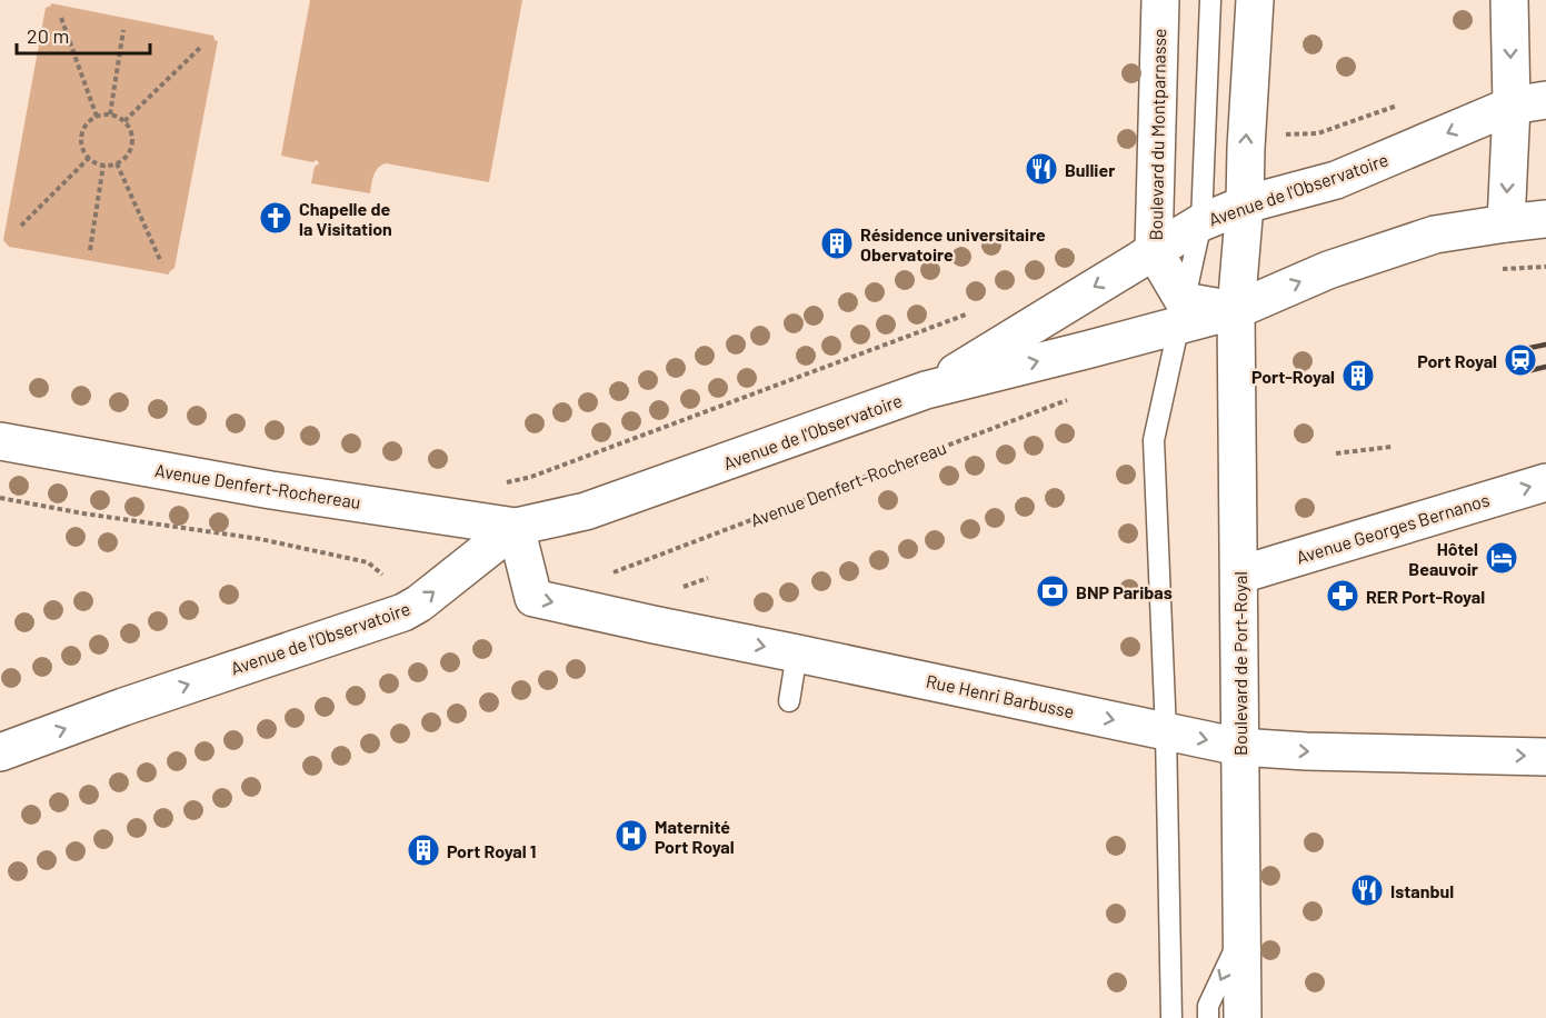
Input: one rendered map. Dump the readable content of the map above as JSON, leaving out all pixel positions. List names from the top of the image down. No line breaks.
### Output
{"streets":{"main road":["Boulevard du Montparnasse","Avenue de l'Observatoire","Avenue Denfert-Rochereau","Avenue Georges Bernanos","Boulevard de Port-Royal","Rue Henri Barbusse"]},"crossings":[["Boulevard du Montparnasse","Avenue de l'Observatoire"],["Avenue de l'Observatoire","Avenue Denfert-Rochereau"],["Avenue de l'Observatoire","Boulevard de Port-Royal"],["Avenue de l'Observatoire","Rue Henri Barbusse"],["Avenue Denfert-Rochereau","Rue Henri Barbusse"],["Avenue Georges Bernanos","Boulevard de Port-Royal"],["Boulevard de Port-Royal","Rue Henri Barbusse"]],"one_way":["Avenue Georges Bernanos","Rue Henri Barbusse"],"places":{"restaurant":["Bullier","Istanbul"],"church":["Chapelle de la Visitation"],"building":["Résidence universitaire Obervatoire","Port-Royal","Port Royal 1"],"station":["Port Royal"],"hotel":["Hôtel Beauvoir"],"bank":["BNP Paribas"],"pharmacy":["RER Port-Royal"],"hospital":["Maternité Port Royal"]},"scale_bar":"20 m"}
